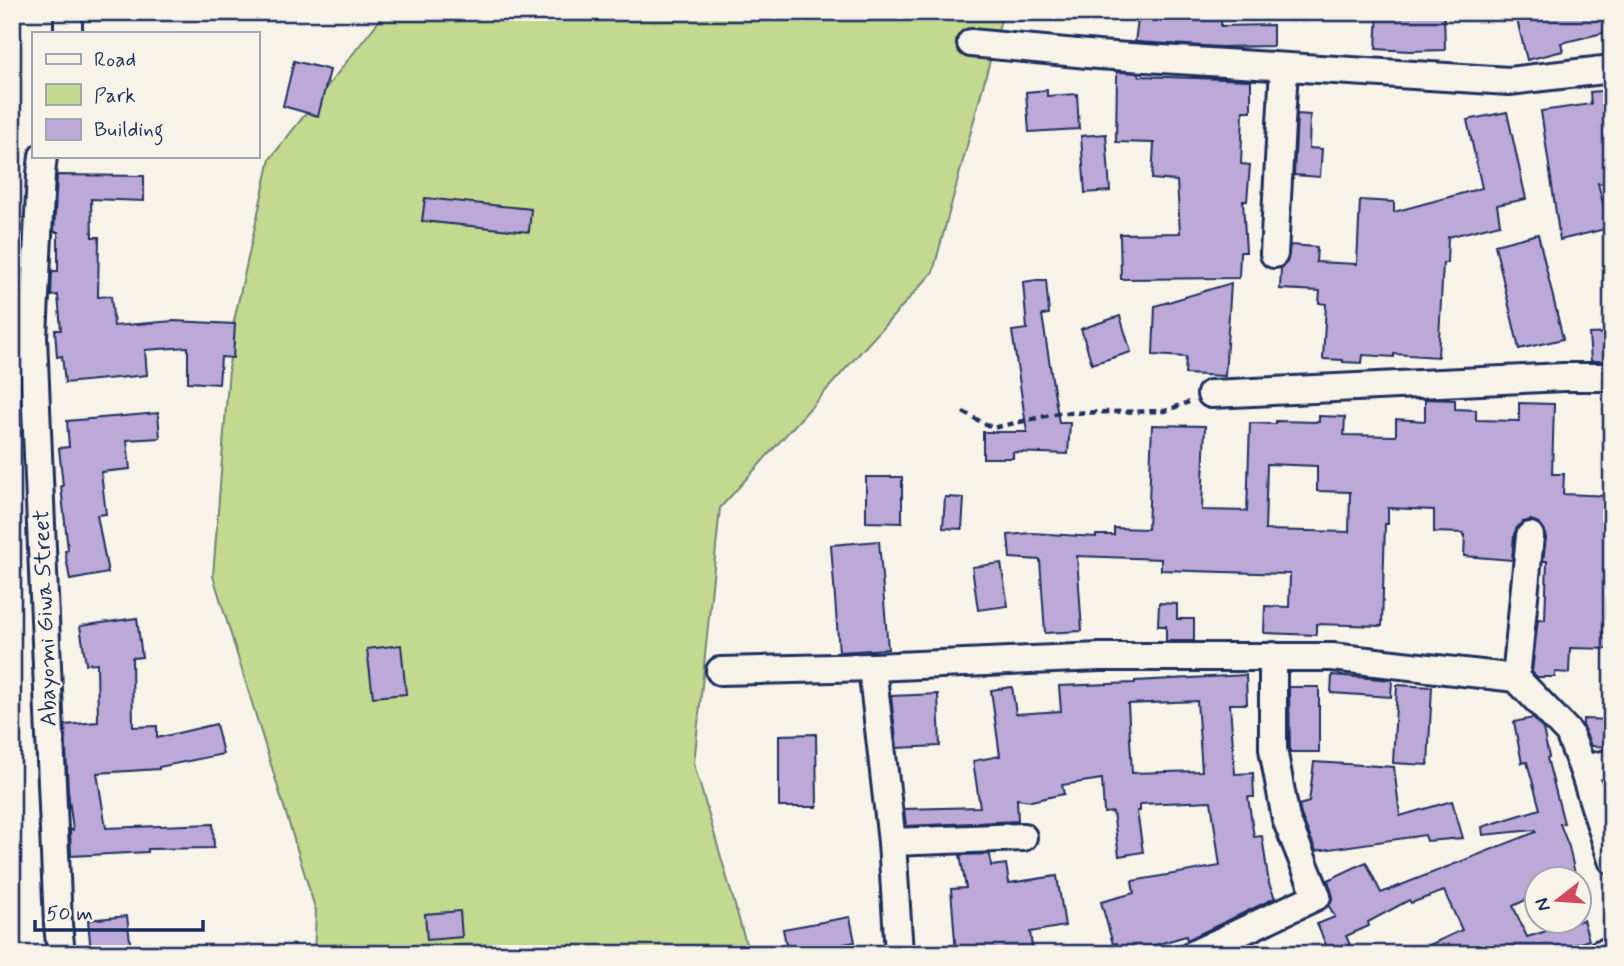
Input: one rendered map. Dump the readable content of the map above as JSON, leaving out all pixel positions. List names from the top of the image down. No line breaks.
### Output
{"streets":{"street":["Abayomi Giwa Street"]},"legend":["Road","Park","Building"],"scale_bar":"50 m","north":"left"}
